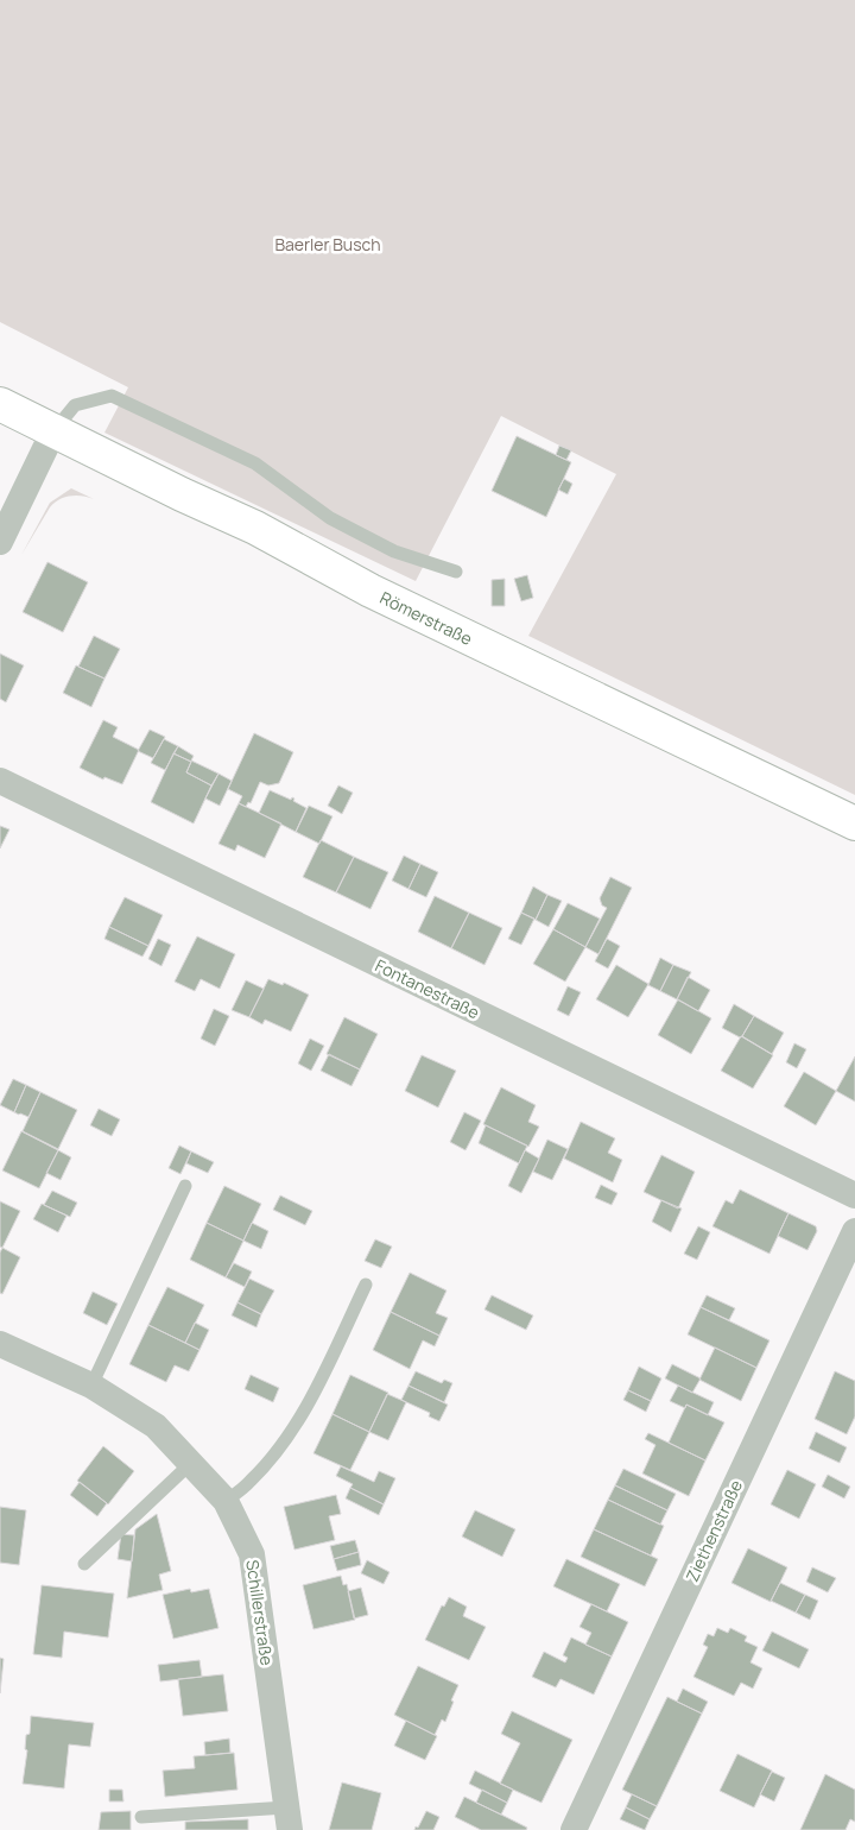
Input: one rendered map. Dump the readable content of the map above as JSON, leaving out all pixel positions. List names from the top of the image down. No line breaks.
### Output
{"streets":{"main road":["Römerstraße"],"street":["Fontanestraße","Ziethenstraße","Schillerstraße"]},"parks":["Baerler Busch"]}
